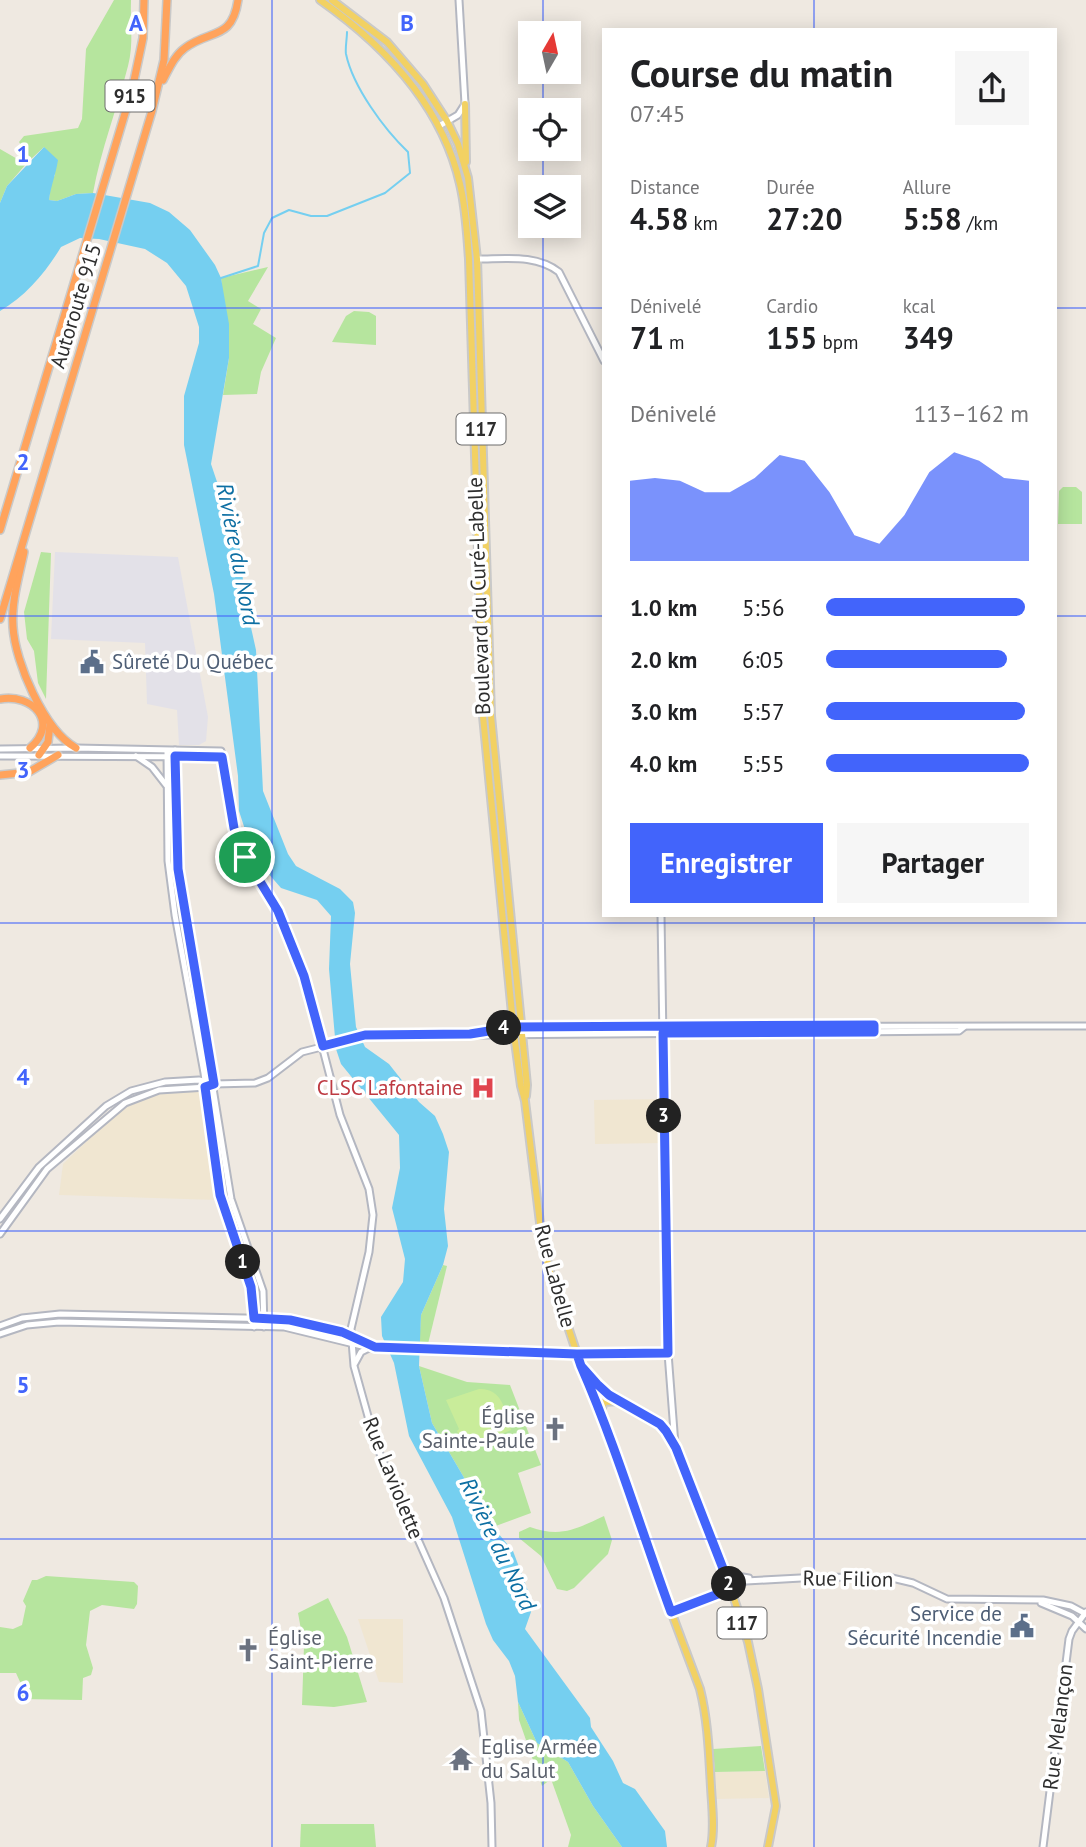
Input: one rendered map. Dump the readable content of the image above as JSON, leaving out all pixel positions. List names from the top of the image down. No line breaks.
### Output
{"streets":{"highway":["915","Autoroute 915"],"main road":["117","Boulevard du Curé-Labelle","Rue Labelle"],"street":["Rue Laviolette","Rue Filion","Rue Melançon"]},"crossings":[["117","Rue Labelle"],["117","Rue Filion"],["Boulevard du Curé-Labelle","Rue Labelle"],["Rue Labelle","Rue Filion"],["Rue Filion","Rue Melançon"]],"water":["Rivière du Nord"],"places":{"public building":["Sûreté Du Québec","Service de Sécurité Incendie"],"hospital":["CLSC Lafontaine"],"church":["Église Sainte-Paule","Église Saint-Pierre"],"temple":["Eglise Armée du Salut"]},"north":"top","page":{"heading":["Course du matin","07:45"],"stats":[["Distance","4.58 km"],["Durée","27:20"],["Allure","5:58 /km"],["Dénivelé","71 m"],["Cardio","155 bpm"],["kcal","349"]],"chart":["Dénivelé","113–162 m"],"list":[{"name":"1.0 km","note":"5:56"},{"name":"2.0 km","note":"6:05"},{"name":"3.0 km","note":"5:57"},{"name":"4.0 km","note":"5:55"}],"buttons":["Enregistrer","Partager"],"pins":["4","3","1","2"]},"grid":{"columns":["A","B"],"rows":["1","2","3","4","5","6"]}}
